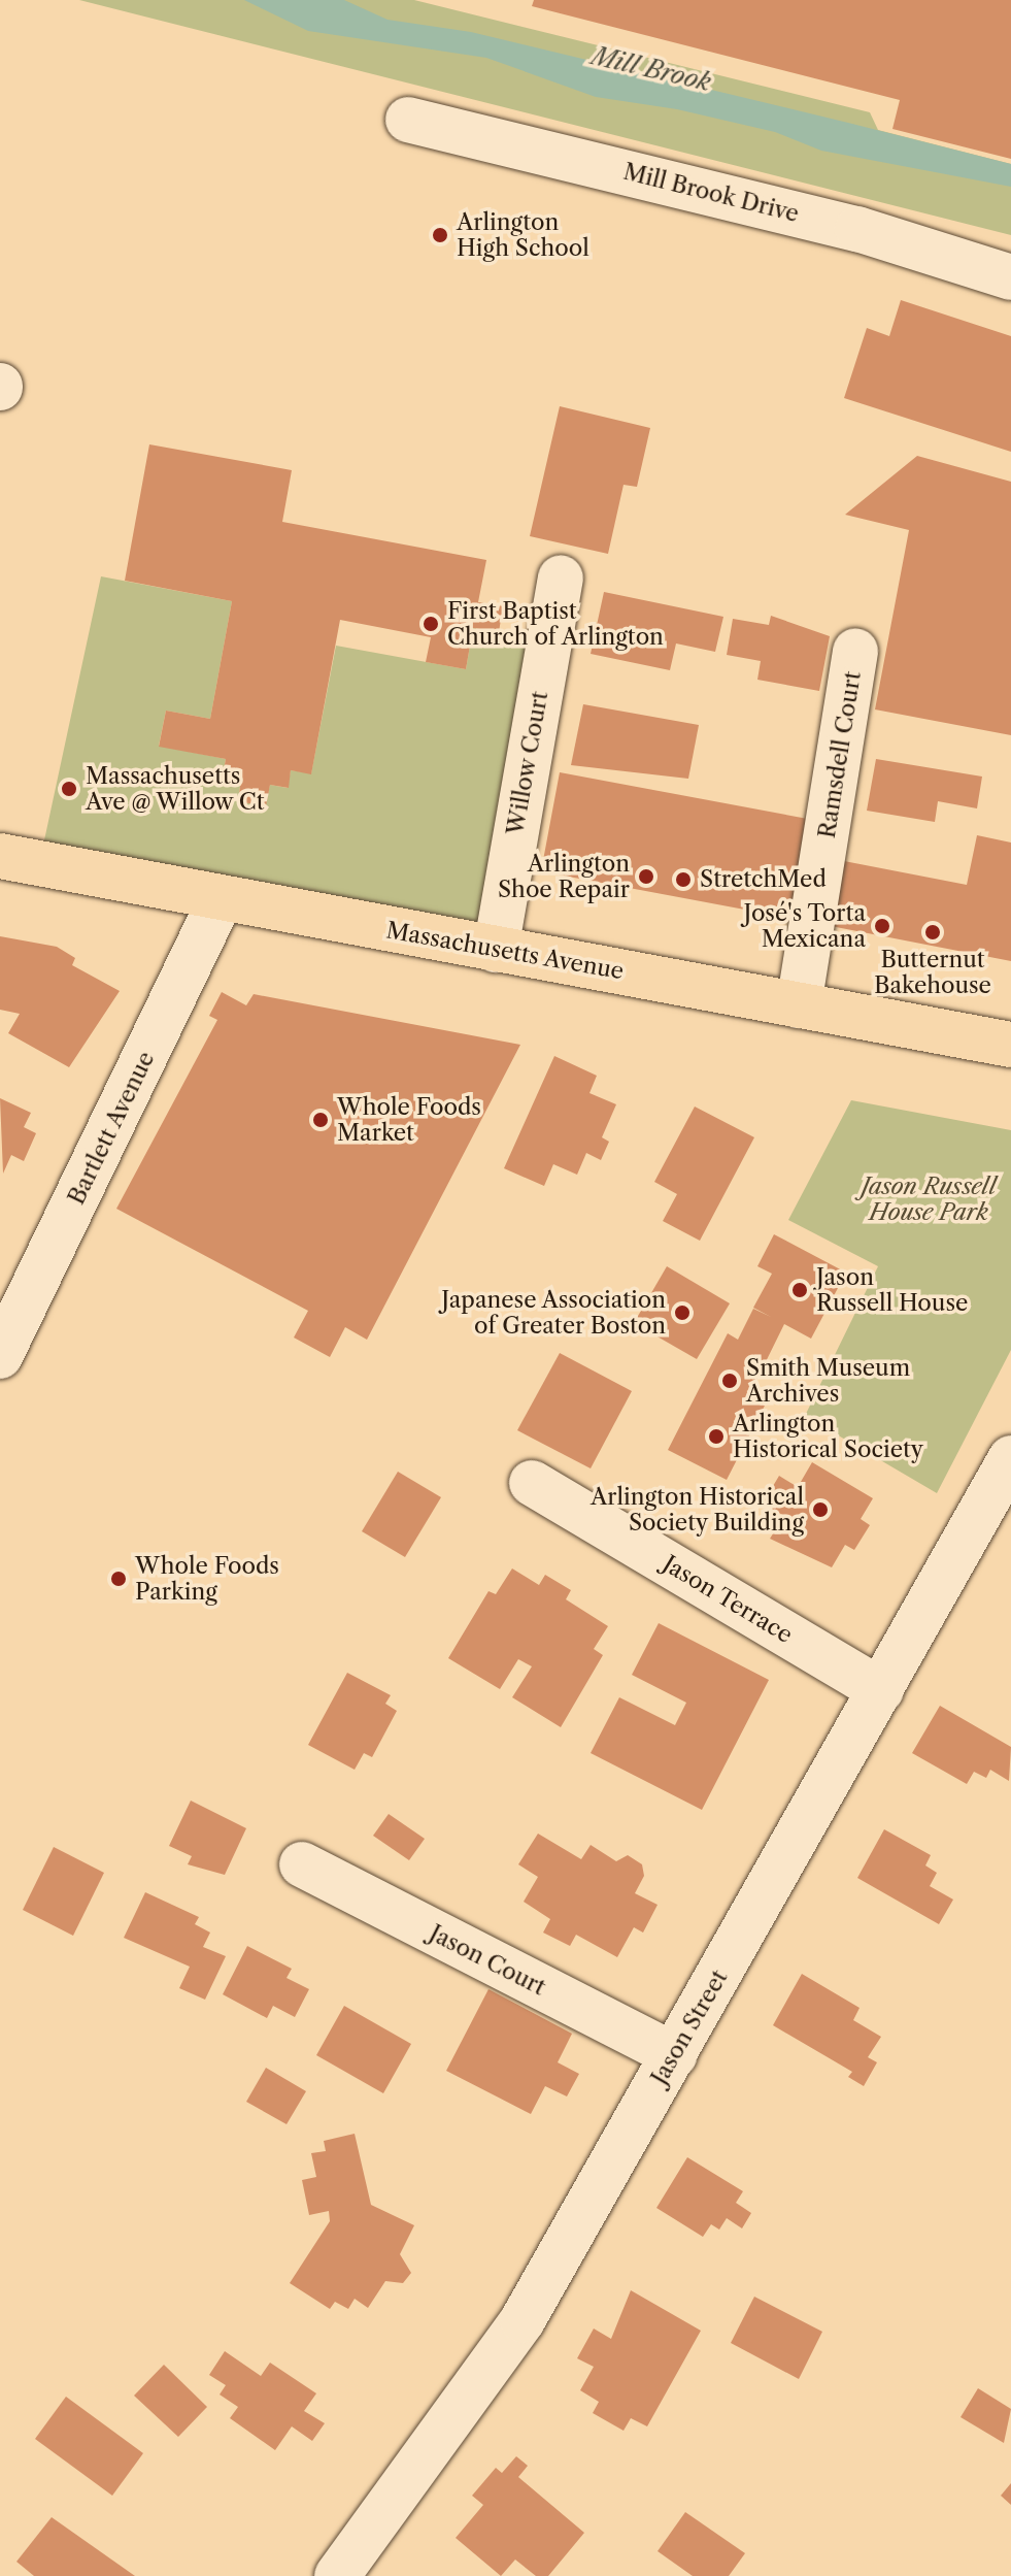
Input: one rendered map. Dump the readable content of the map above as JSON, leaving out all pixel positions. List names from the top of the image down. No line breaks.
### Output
{"streets":{"main road":["Massachusetts Avenue"],"street":["Mill Brook Drive","Ramsdell Court","Willow Court","Bartlett Avenue","Jason Terrace","Jason Court","Jason Street"]},"crossings":[["Ramsdell Court","Massachusetts Avenue"],["Willow Court","Massachusetts Avenue"],["Massachusetts Avenue","Bartlett Avenue"],["Jason Terrace","Jason Street"],["Jason Court","Jason Street"]],"water":["Mill Brook"],"parks":["Jason Russell House Park"],"places":["Arlington High School","First Baptist Church of Arlington","Massachusetts Ave @ Willow Ct","Arlington Shoe Repair","StretchMed","José's Torta Mexicana","Butternut Bakehouse","Whole Foods Market","Jason Russell House","Japanese Association of Greater Boston","Smith Museum Archives","Arlington Historical Society","Arlington Historical Society Building","Whole Foods Parking"]}
